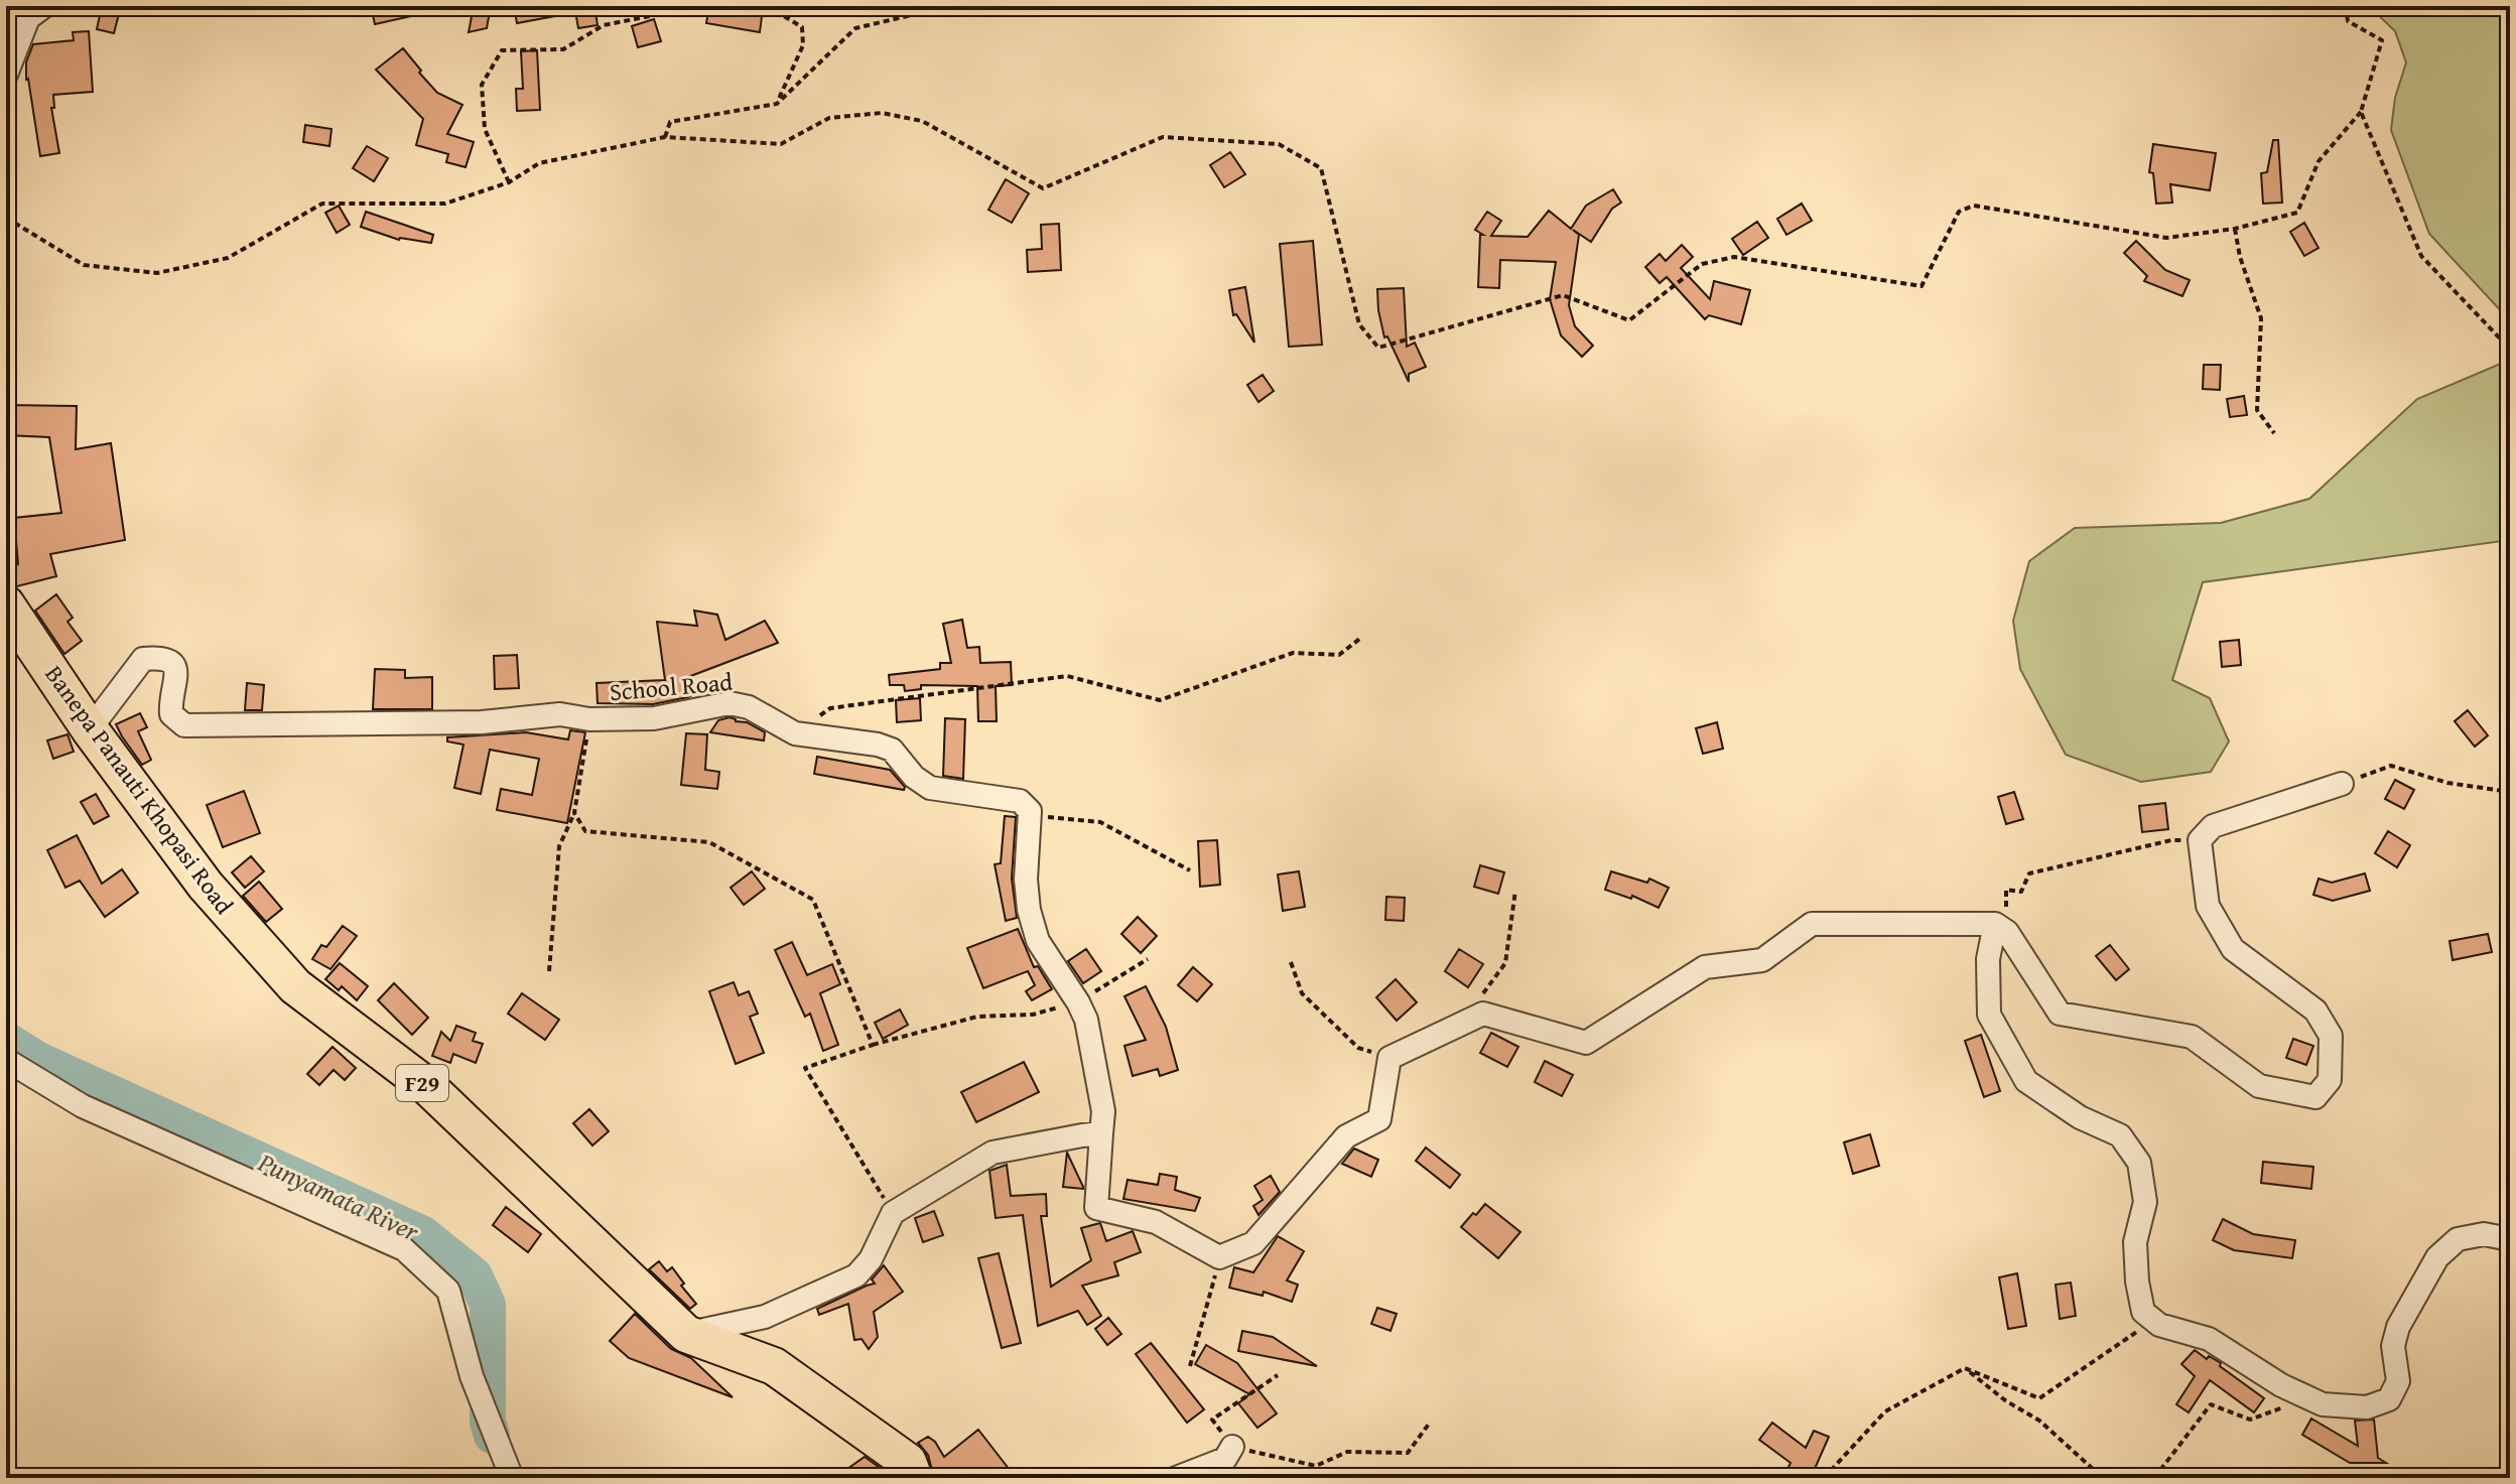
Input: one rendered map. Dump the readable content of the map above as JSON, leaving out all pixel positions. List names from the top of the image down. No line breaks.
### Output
{"streets":{"main road":["Banepa Panauti Khopasi Road","F29"],"street":["School Road"]},"crossings":[["School Road","Banepa Panauti Khopasi Road"]],"water":["Punyamata River"]}
